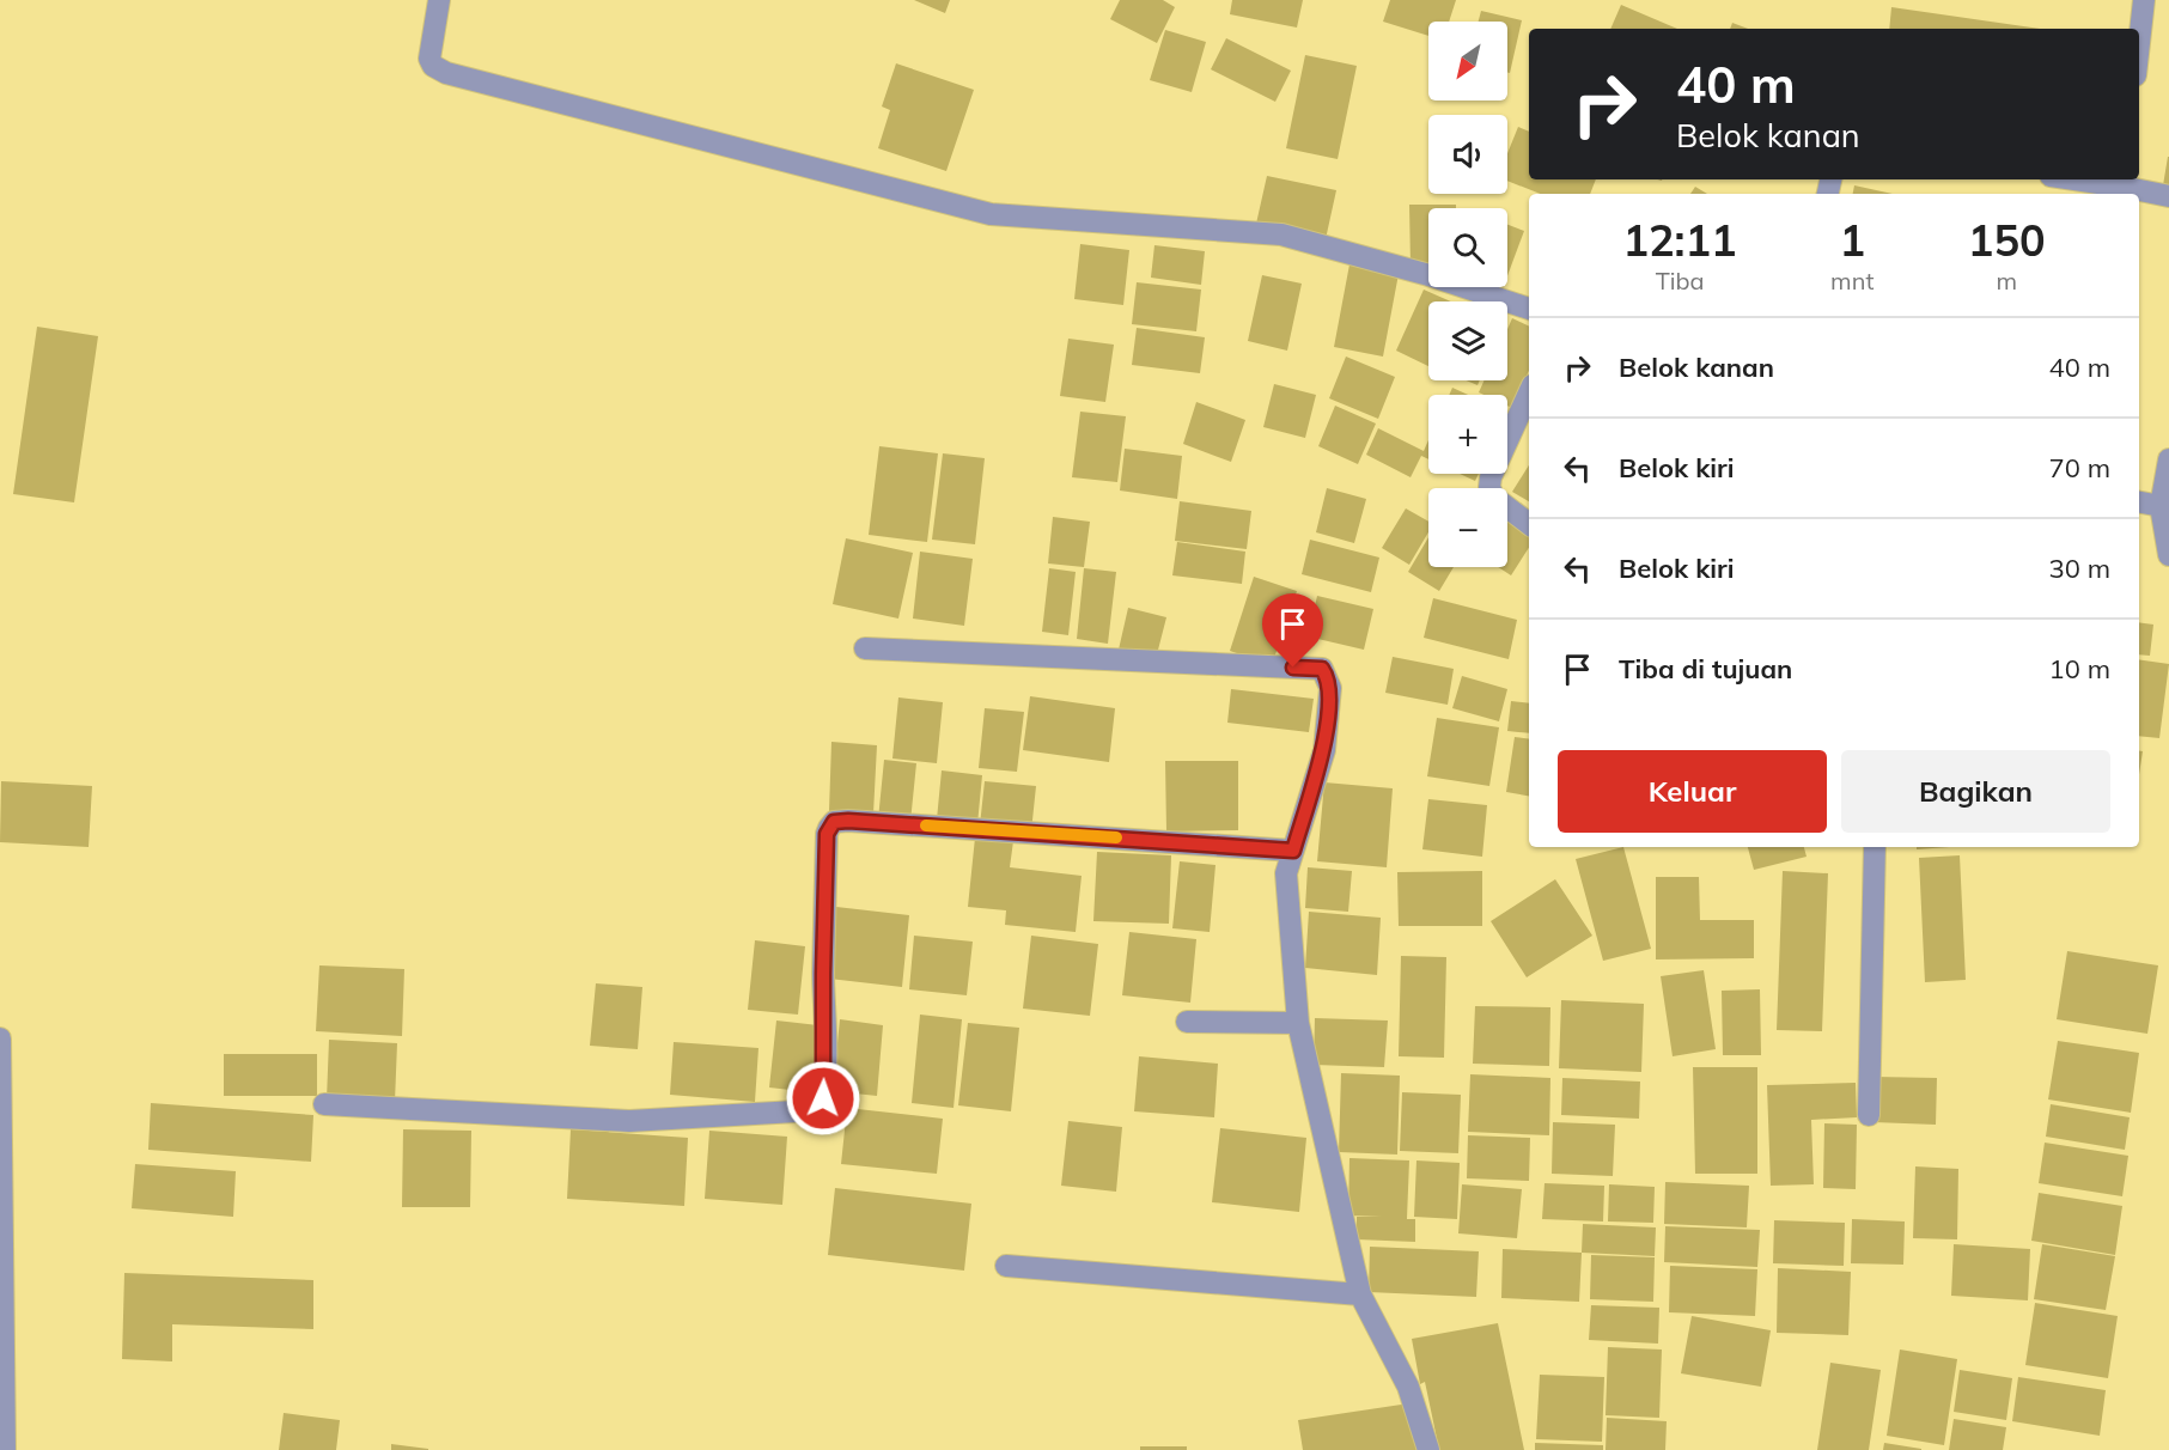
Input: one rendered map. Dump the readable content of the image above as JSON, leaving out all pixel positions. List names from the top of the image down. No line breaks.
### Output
{"north":"bottom left","page":{"map_buttons":["+","−"],"turn":["40 m","Belok kanan"],"eta":["12:11","Tiba","1","mnt","150","m"],"list":[{"name":"Belok kanan","value":"40 m"},{"name":"Belok kiri","value":"70 m"},{"name":"Belok kiri","value":"30 m"},{"name":"Tiba di tujuan","value":"10 m"}],"buttons":["Keluar","Bagikan"]}}
